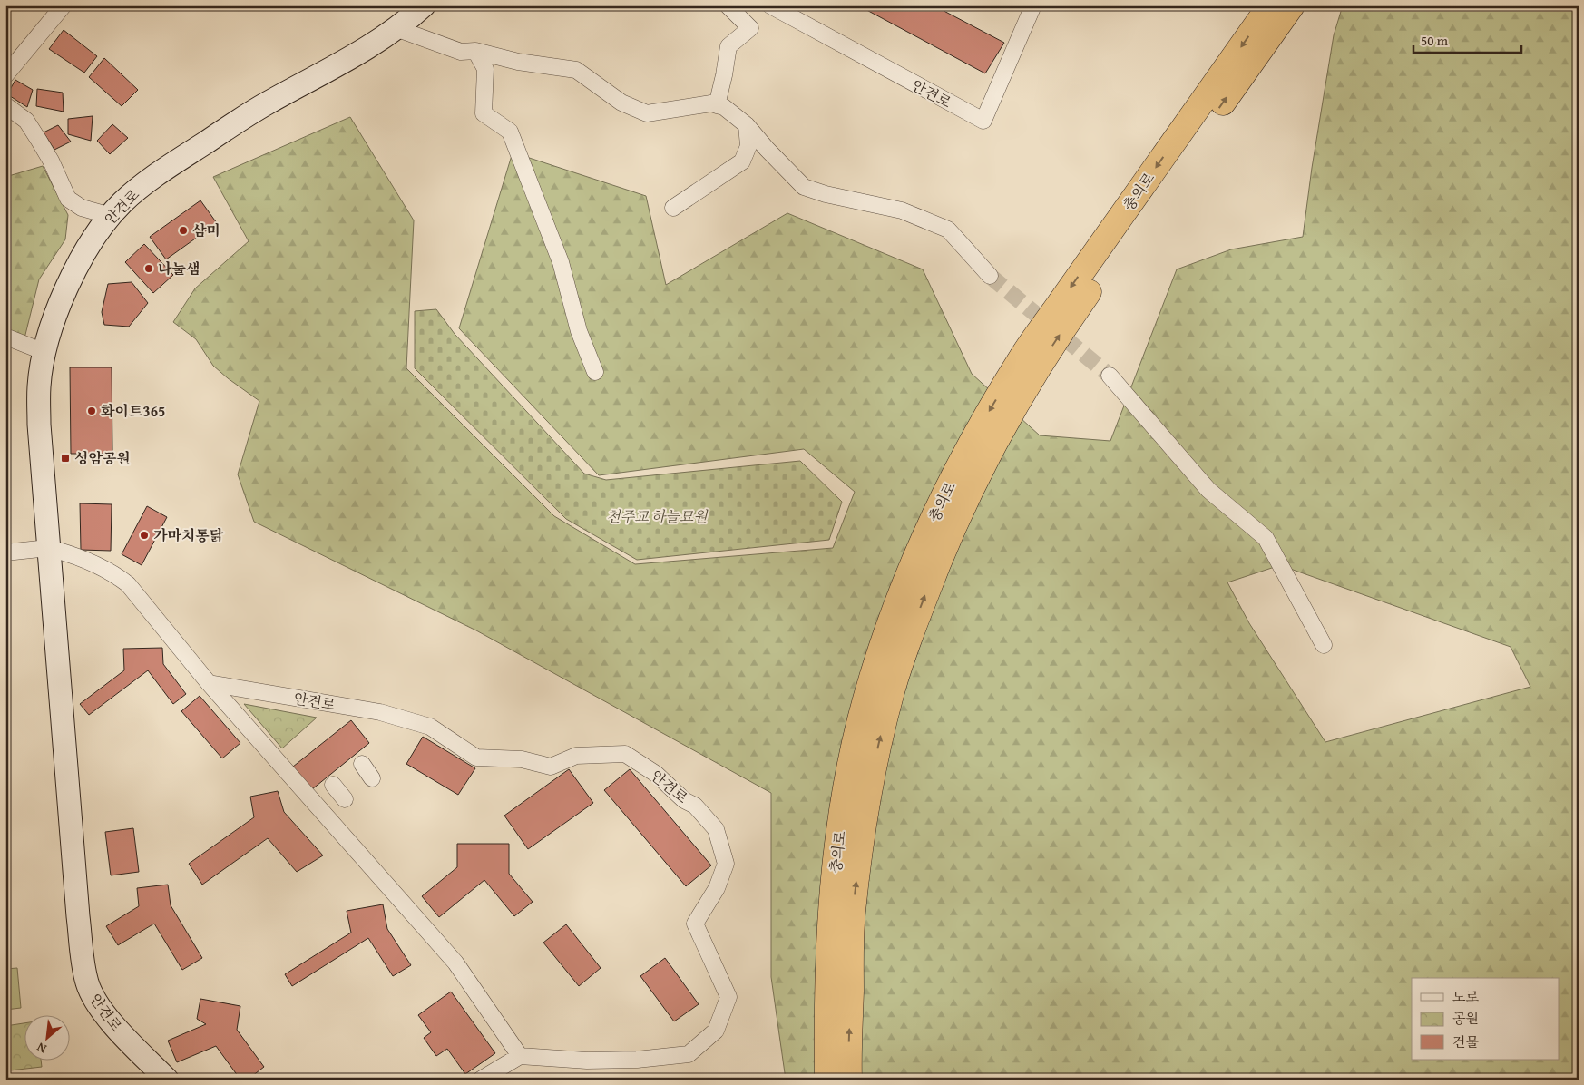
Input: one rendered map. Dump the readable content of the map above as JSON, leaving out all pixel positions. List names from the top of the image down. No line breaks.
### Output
{"streets":{"highway":["충의로"],"main road":["안견로"]},"parks":["천주교 하늘묘원"],"places":{"other":["삼미","나눌샘","화이트365","가마치통닭"],"transit":["성암공원"]},"legend":["도로","공원","건물"],"scale_bar":"50 m","north":"bottom left"}
